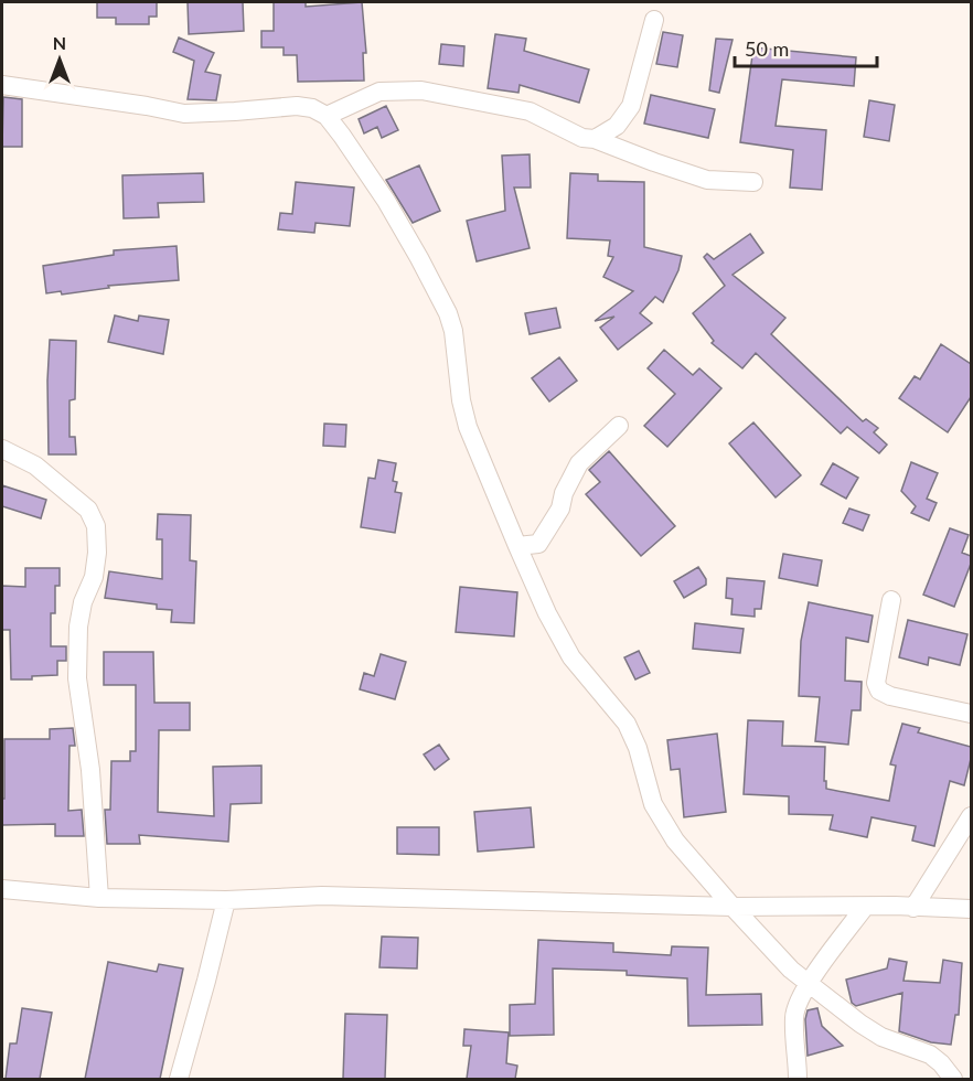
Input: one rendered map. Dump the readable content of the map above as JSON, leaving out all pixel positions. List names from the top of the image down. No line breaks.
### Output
{"scale_bar":"50 m","north":"top"}
